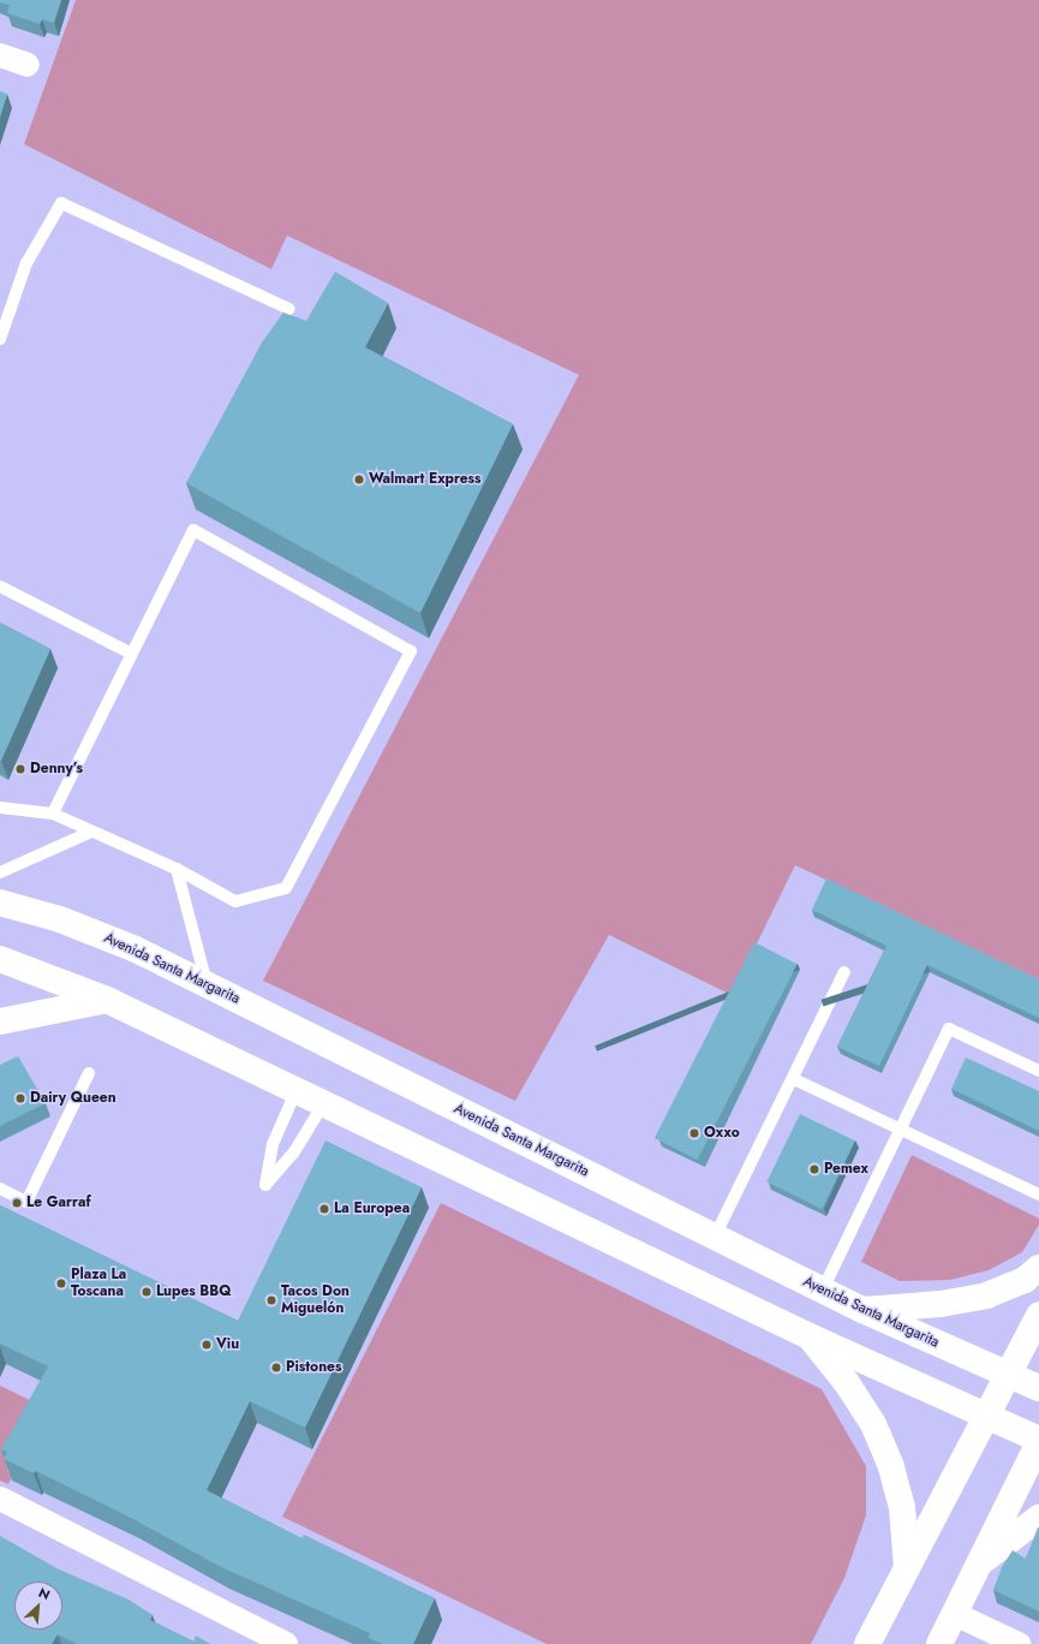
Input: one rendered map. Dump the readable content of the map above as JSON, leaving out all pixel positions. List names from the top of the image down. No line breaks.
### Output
{"streets":{"main road":["Avenida Santa Margarita"]},"places":["Walmart Express","Denny’s","Dairy Queen","Oxxo","Pemex","Le Garraf","La Europea","Plaza La Toscana","Lupes BBQ","Tacos Don Miguelón","Viu","Pistones"],"north":"top right"}
